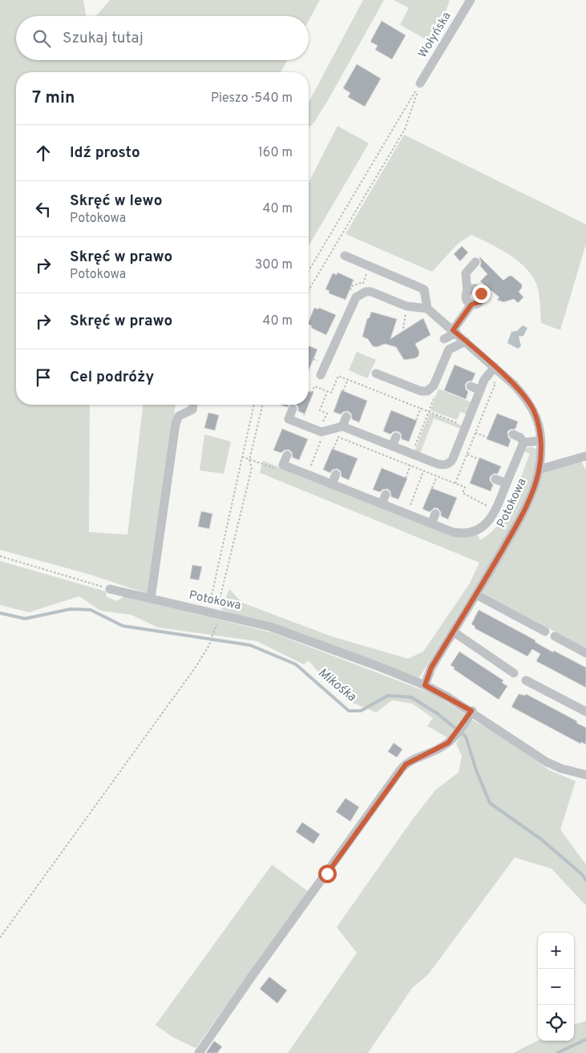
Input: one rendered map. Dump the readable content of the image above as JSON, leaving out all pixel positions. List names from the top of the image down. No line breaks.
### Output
{"streets":{"street":["Wołyńska","Potokowa"]},"water":["Mikośka"],"page":{"search":"Szukaj tutaj","heading":["7 min","Pieszo · 540 m"],"list":[["Idź prosto","160 m"],["Skręć w lewo","Potokowa","40 m"],["Skręć w prawo","Potokowa","300 m"],["Skręć w prawo","40 m"],"Cel podróży"],"map_buttons":["+","−"]}}
